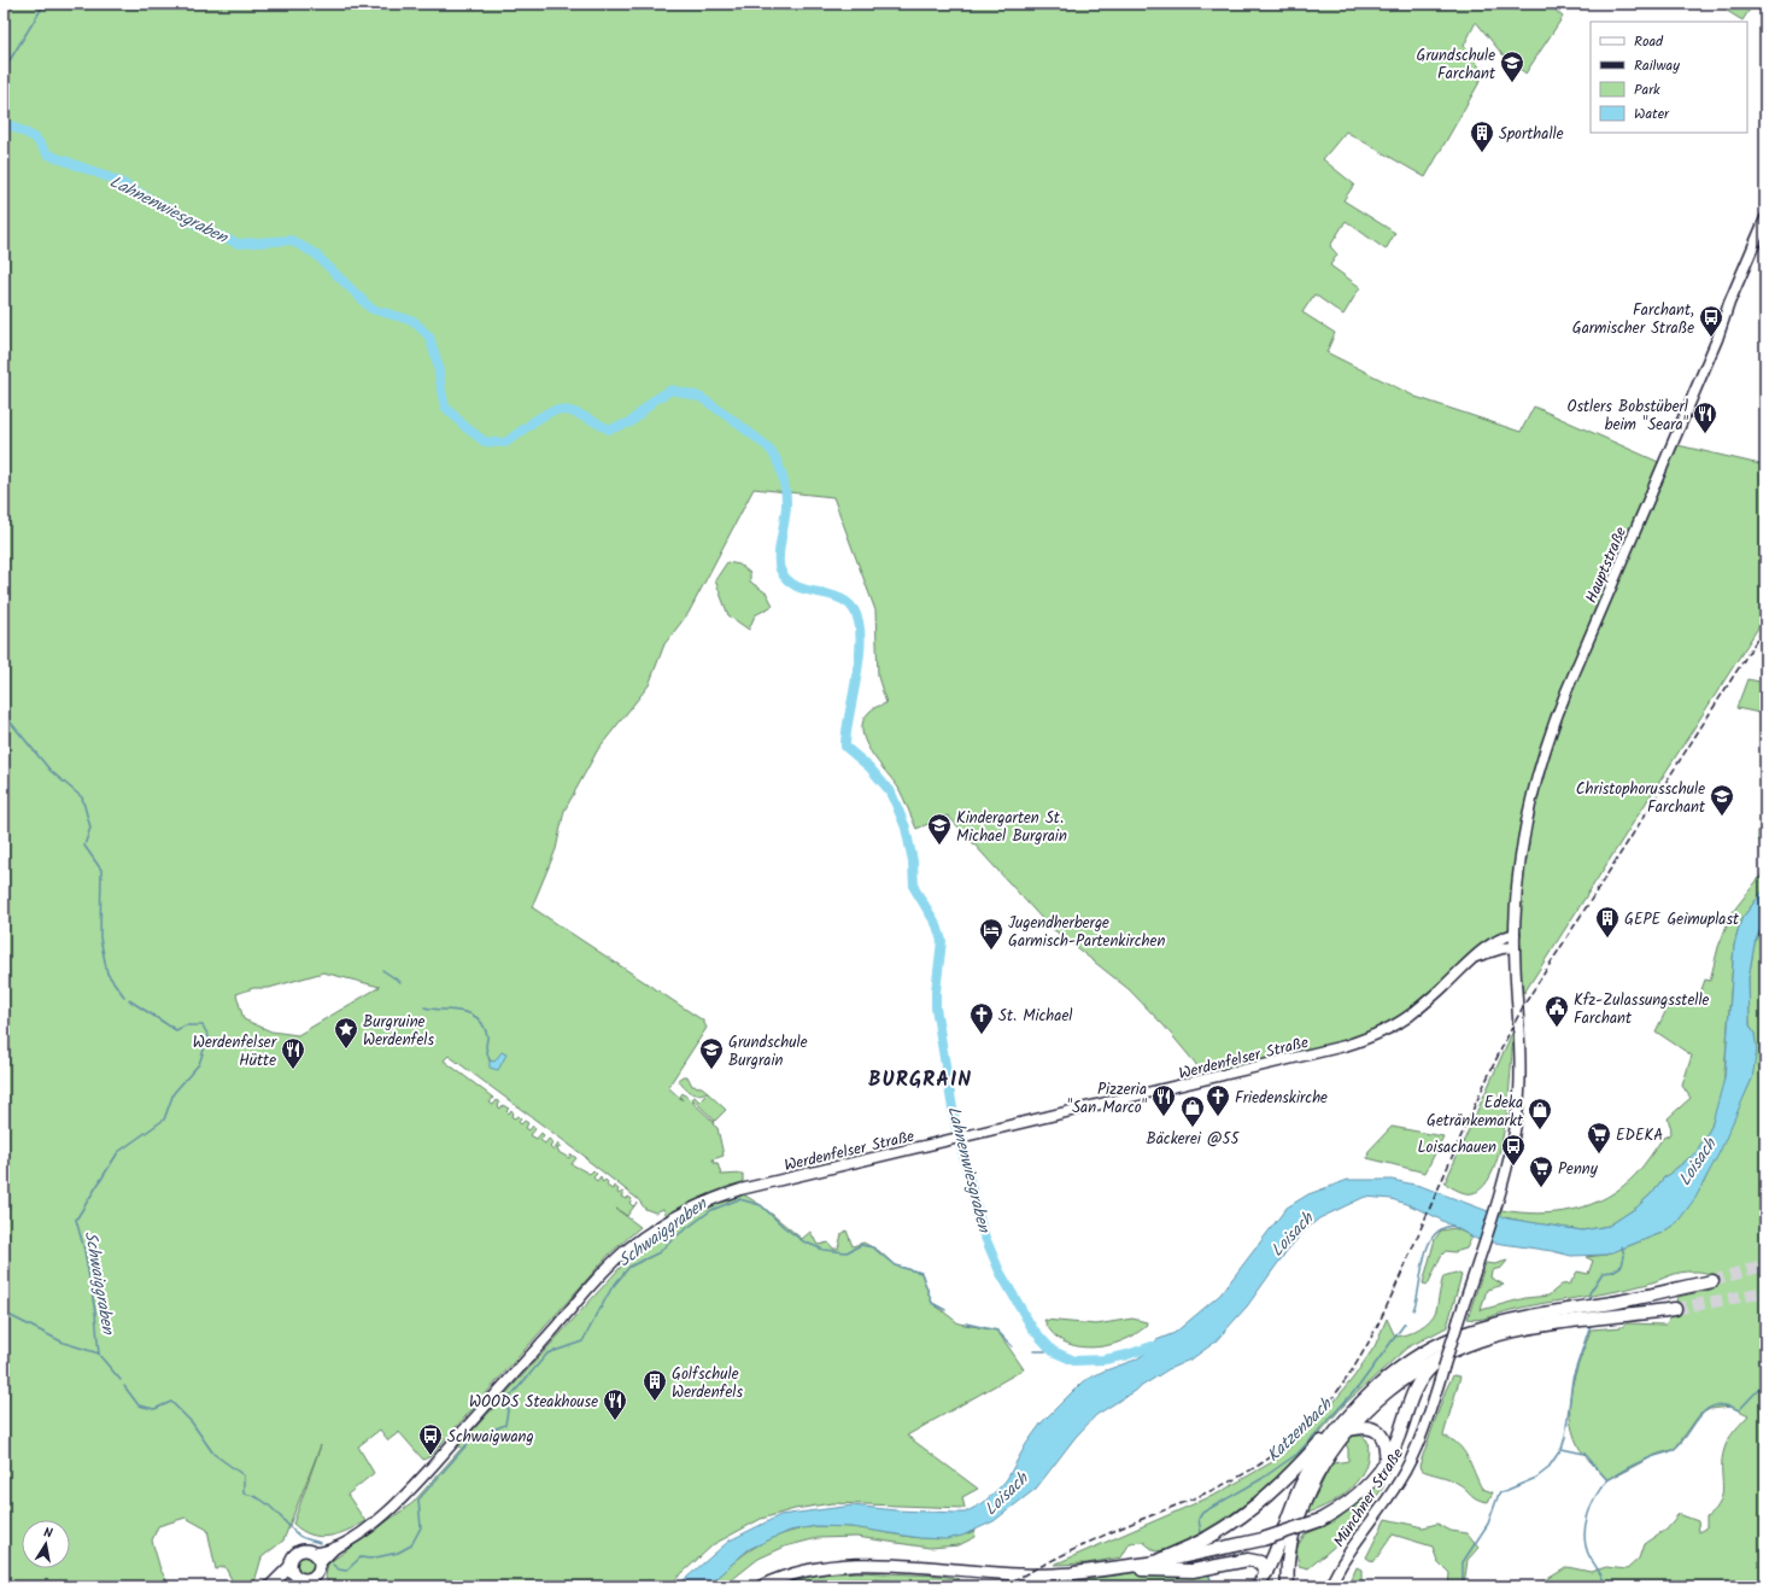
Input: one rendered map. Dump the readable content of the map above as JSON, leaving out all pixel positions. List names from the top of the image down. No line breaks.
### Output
{"streets":{"street":["Hauptstraße","Werdenfelser Straße","Münchner Straße"]},"crossings":[["Hauptstraße","Werdenfelser Straße"],["Hauptstraße","Münchner Straße"]],"districts":["BURGRAIN"],"water":["Lahnenwiesgraben","Loisach","Schwaiggraben","Katzenbach"],"places":{"school or university":["Grundschule Farchant","Christophorusschule Farchant","Kindergarten St. Michael Burgrain","Grundschule Burgrain"],"building":["Sporthalle","GEPE Geimuplast","Golfschule Werdenfels"],"bus stop":["Farchant, Garmischer Straße","Loisachauen","Schwaigwang"],"restaurant":["Ostlers Bobstüberl beim \"Seara\"","Werdenfelser Hütte","Pizzeria \"San Marco\"","WOODS Steakhouse"],"hotel":["Jugendherberge Garmisch-Partenkirchen"],"public building":["Kfz-Zulassungsstelle Farchant"],"church":["St. Michael","Friedenskirche"],"place":["Burgruine Werdenfels"],"shop":["Bäckerei @55","Edeka Getränkemarkt"],"supermarket":["EDEKA","Penny"]},"legend":["Road","Railway","Park","Water"],"north":"top"}
